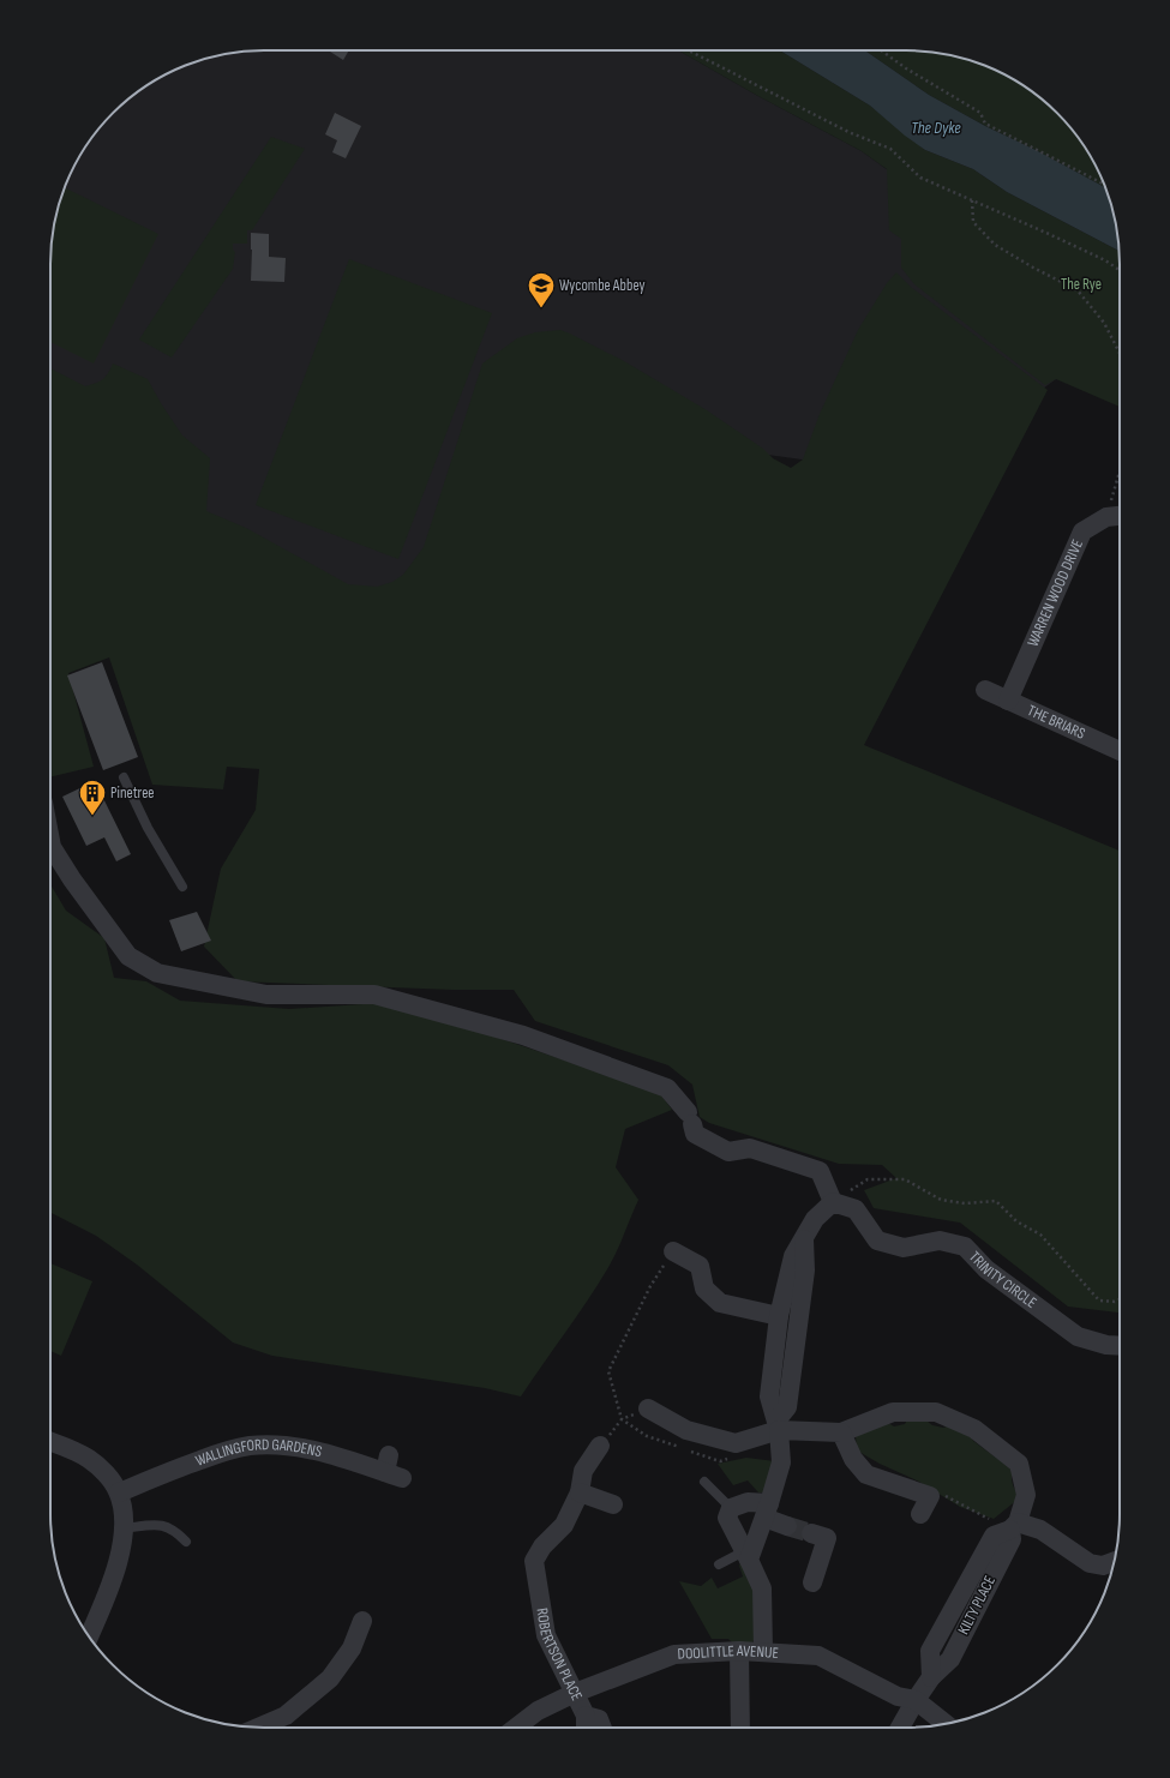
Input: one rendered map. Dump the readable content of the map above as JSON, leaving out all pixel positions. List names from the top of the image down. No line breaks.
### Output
{"streets":{"street":["WARREN WOOD DRIVE","THE BRIARS","TRINITY CIRCLE","WALLINGFORD GARDENS","KILTY PLACE","ROBERTSON PLACE","DOOLITTLE AVENUE"]},"crossings":[["WARREN WOOD DRIVE","THE BRIARS"],["KILTY PLACE","DOOLITTLE AVENUE"],["ROBERTSON PLACE","DOOLITTLE AVENUE"]],"water":["The Dyke"],"parks":["The Rye"],"places":{"school or university":["Wycombe Abbey"],"building":["Pinetree"]}}
